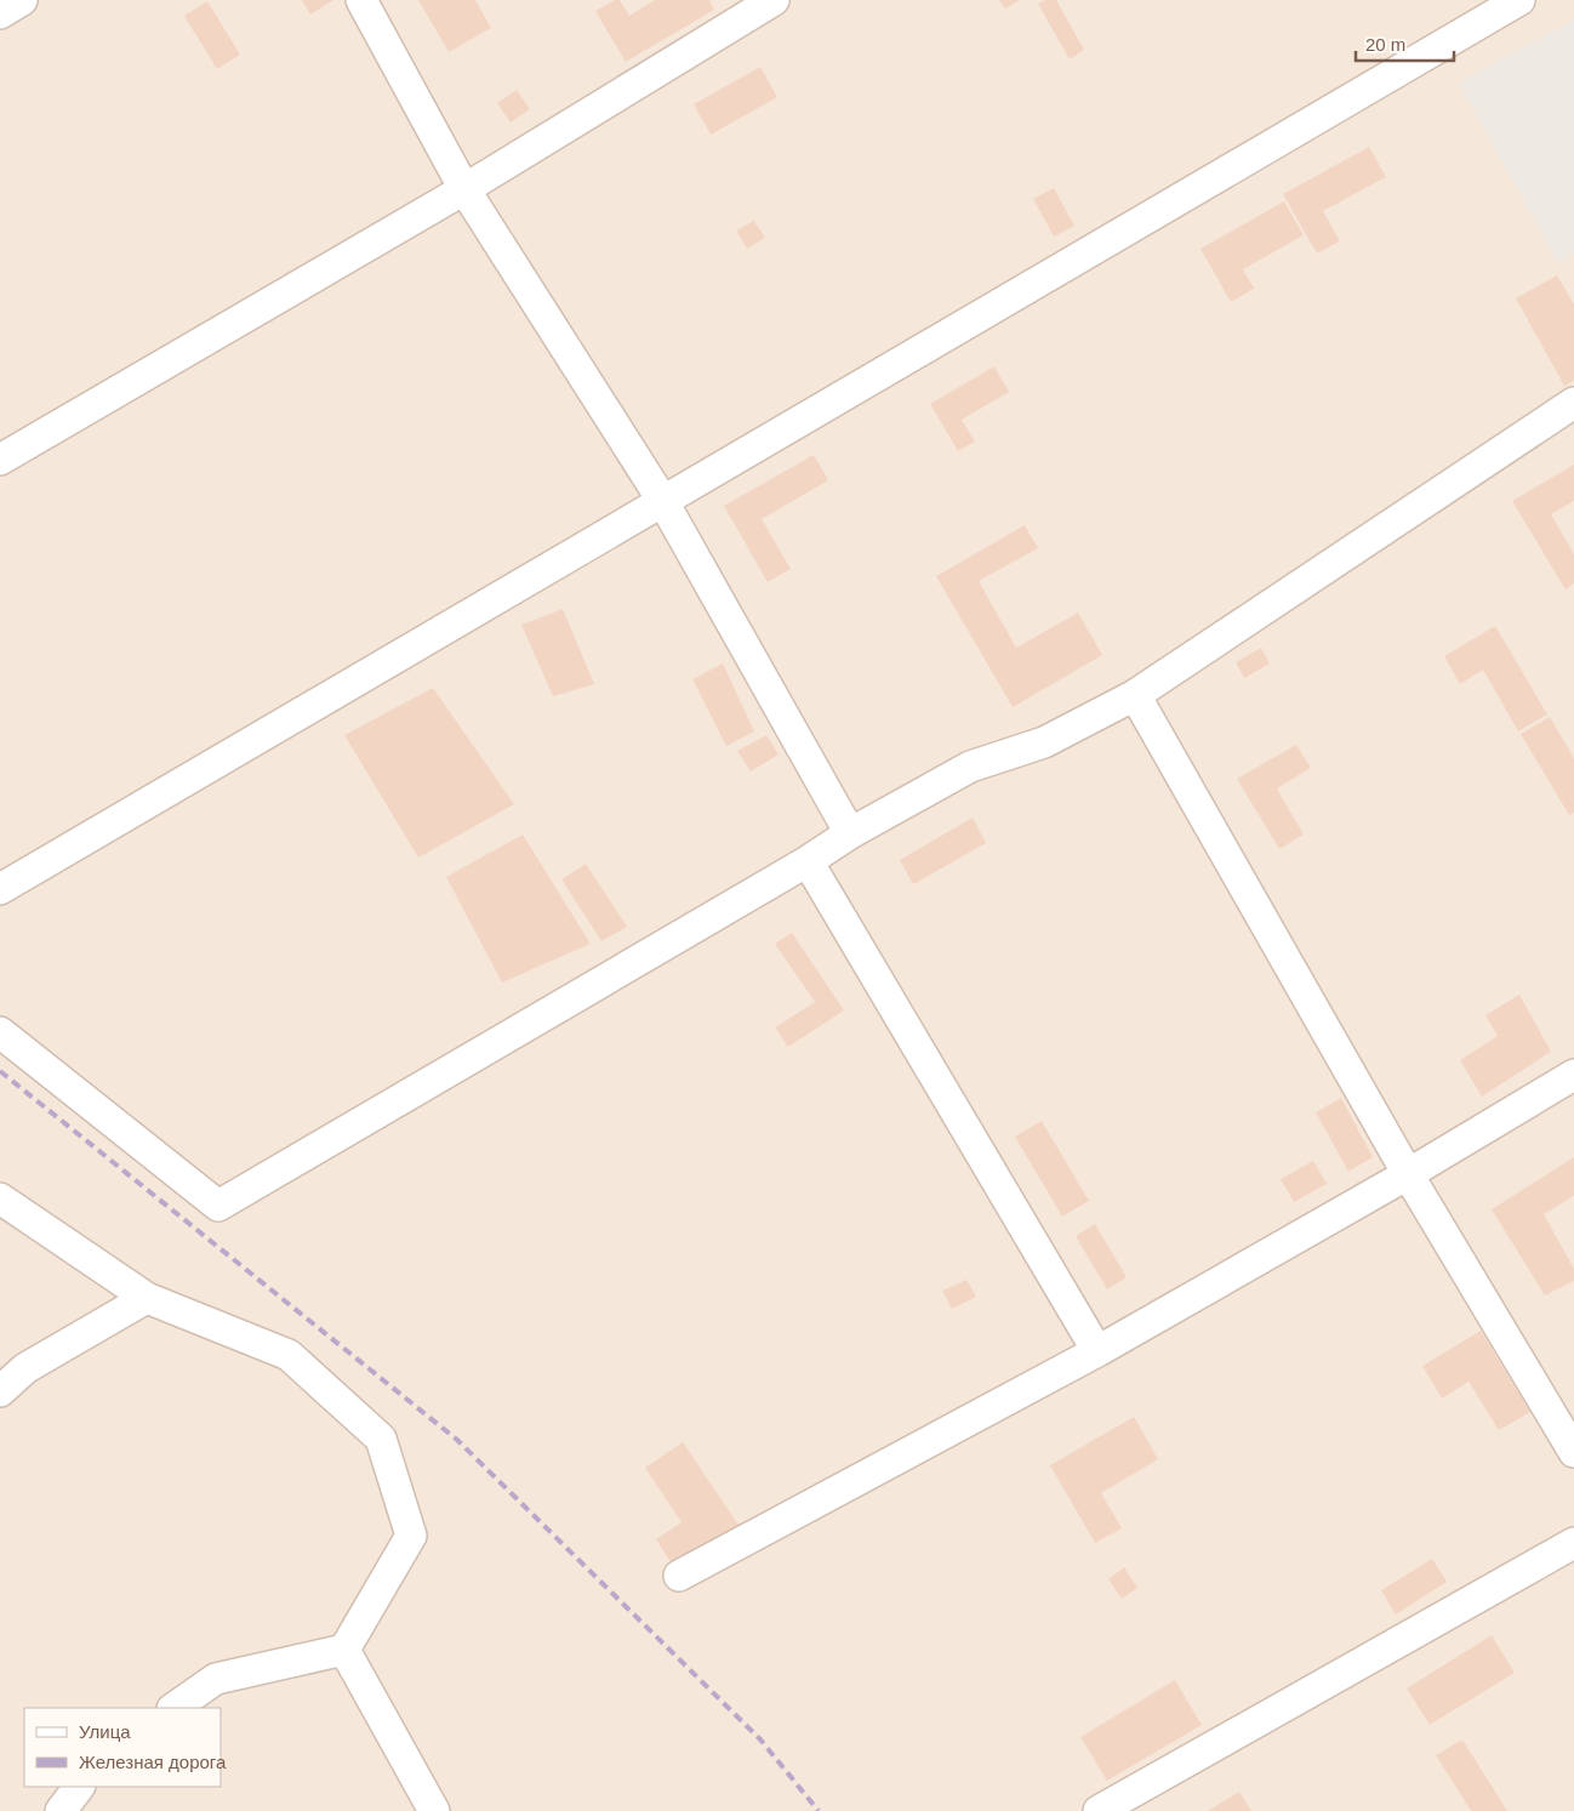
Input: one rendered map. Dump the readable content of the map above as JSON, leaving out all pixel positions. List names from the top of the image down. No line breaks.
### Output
{"legend":["Улица","Железная дорога"],"scale_bar":"20 m"}
